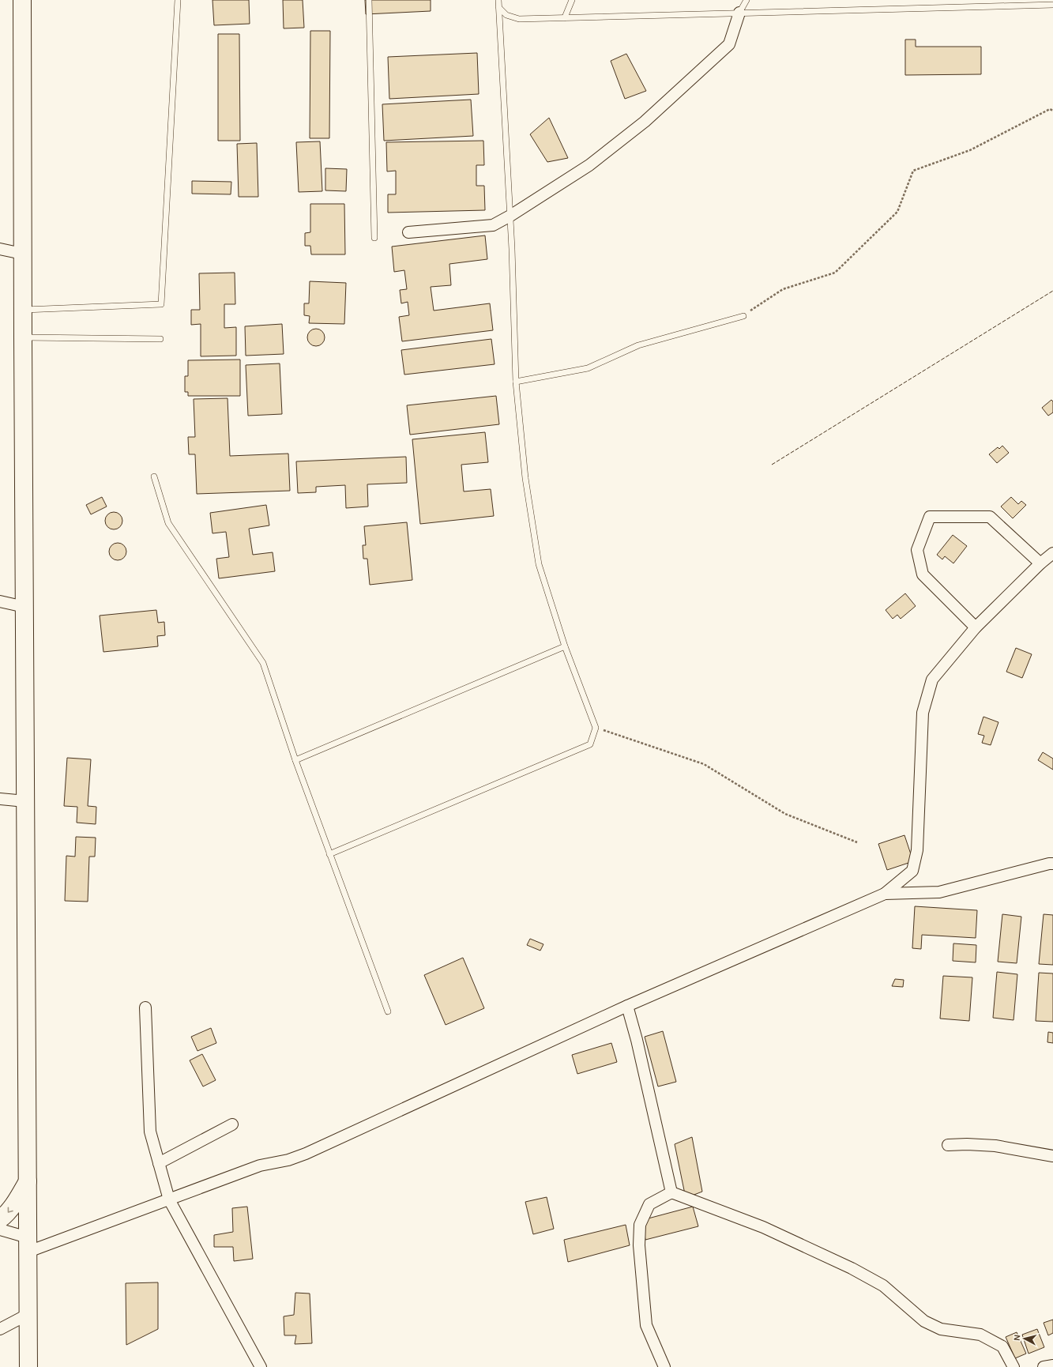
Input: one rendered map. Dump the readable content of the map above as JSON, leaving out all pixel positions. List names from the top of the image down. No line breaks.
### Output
{"north":"left"}
